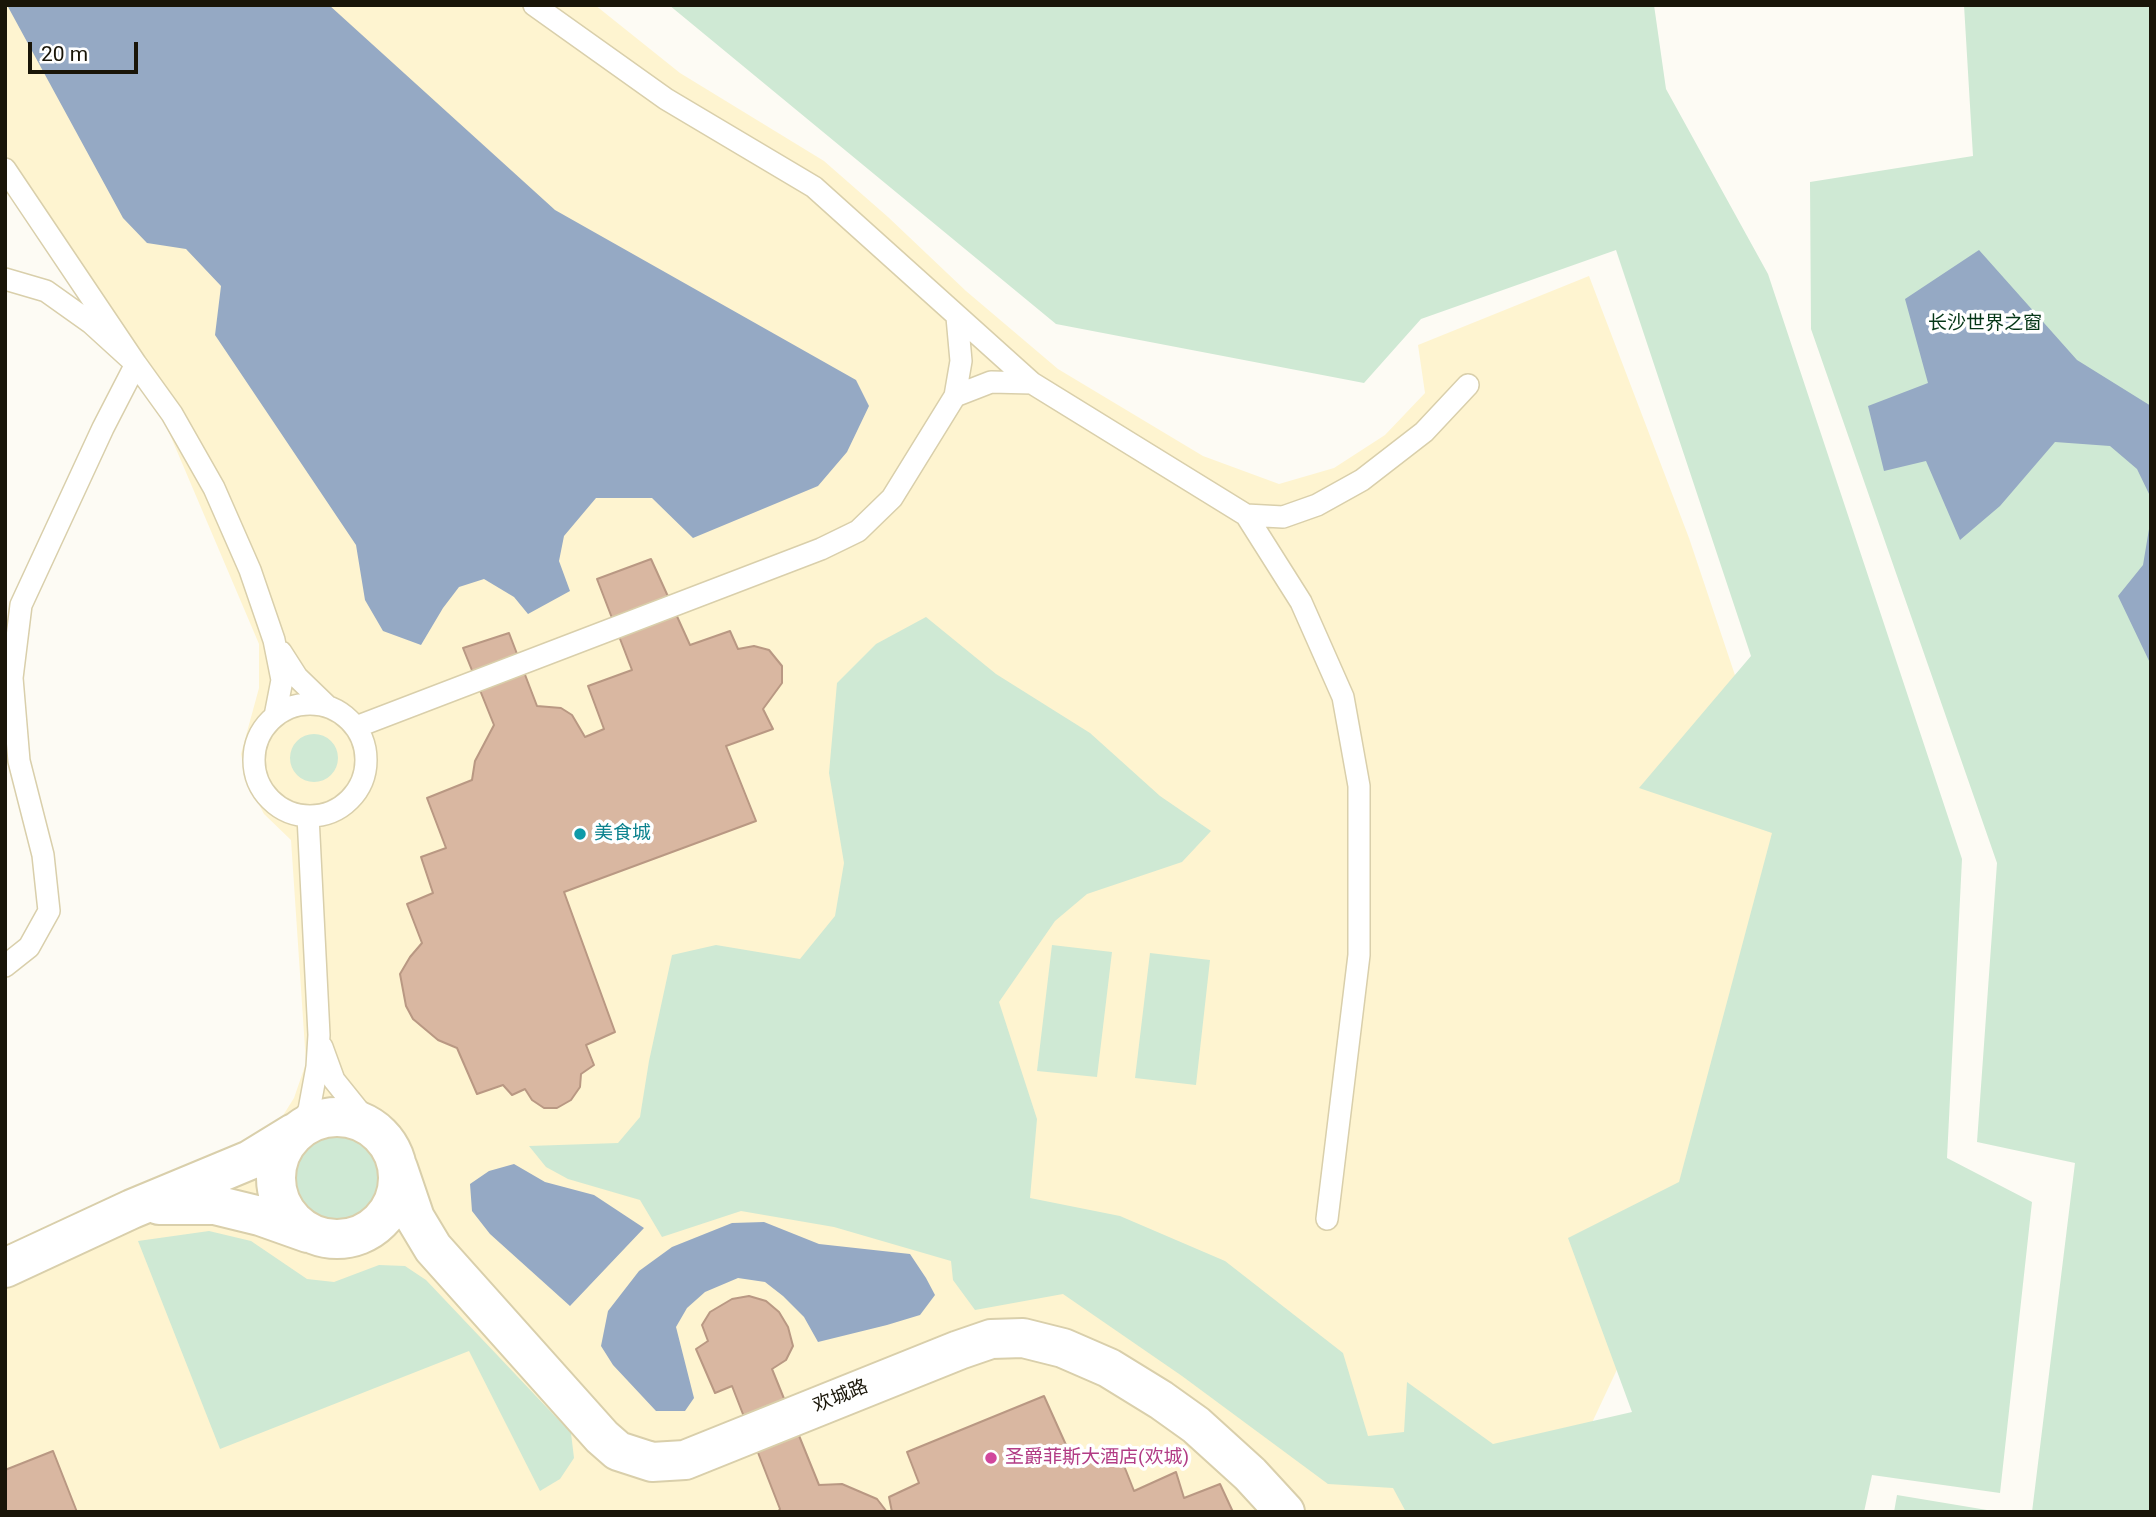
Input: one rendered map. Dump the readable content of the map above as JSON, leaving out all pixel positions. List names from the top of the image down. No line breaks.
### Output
{"streets":{"street":["欢城路"]},"parks":["长沙世界之窗"],"places":["美食城","圣爵菲斯大酒店(欢城)"],"scale_bar":"20 m"}
